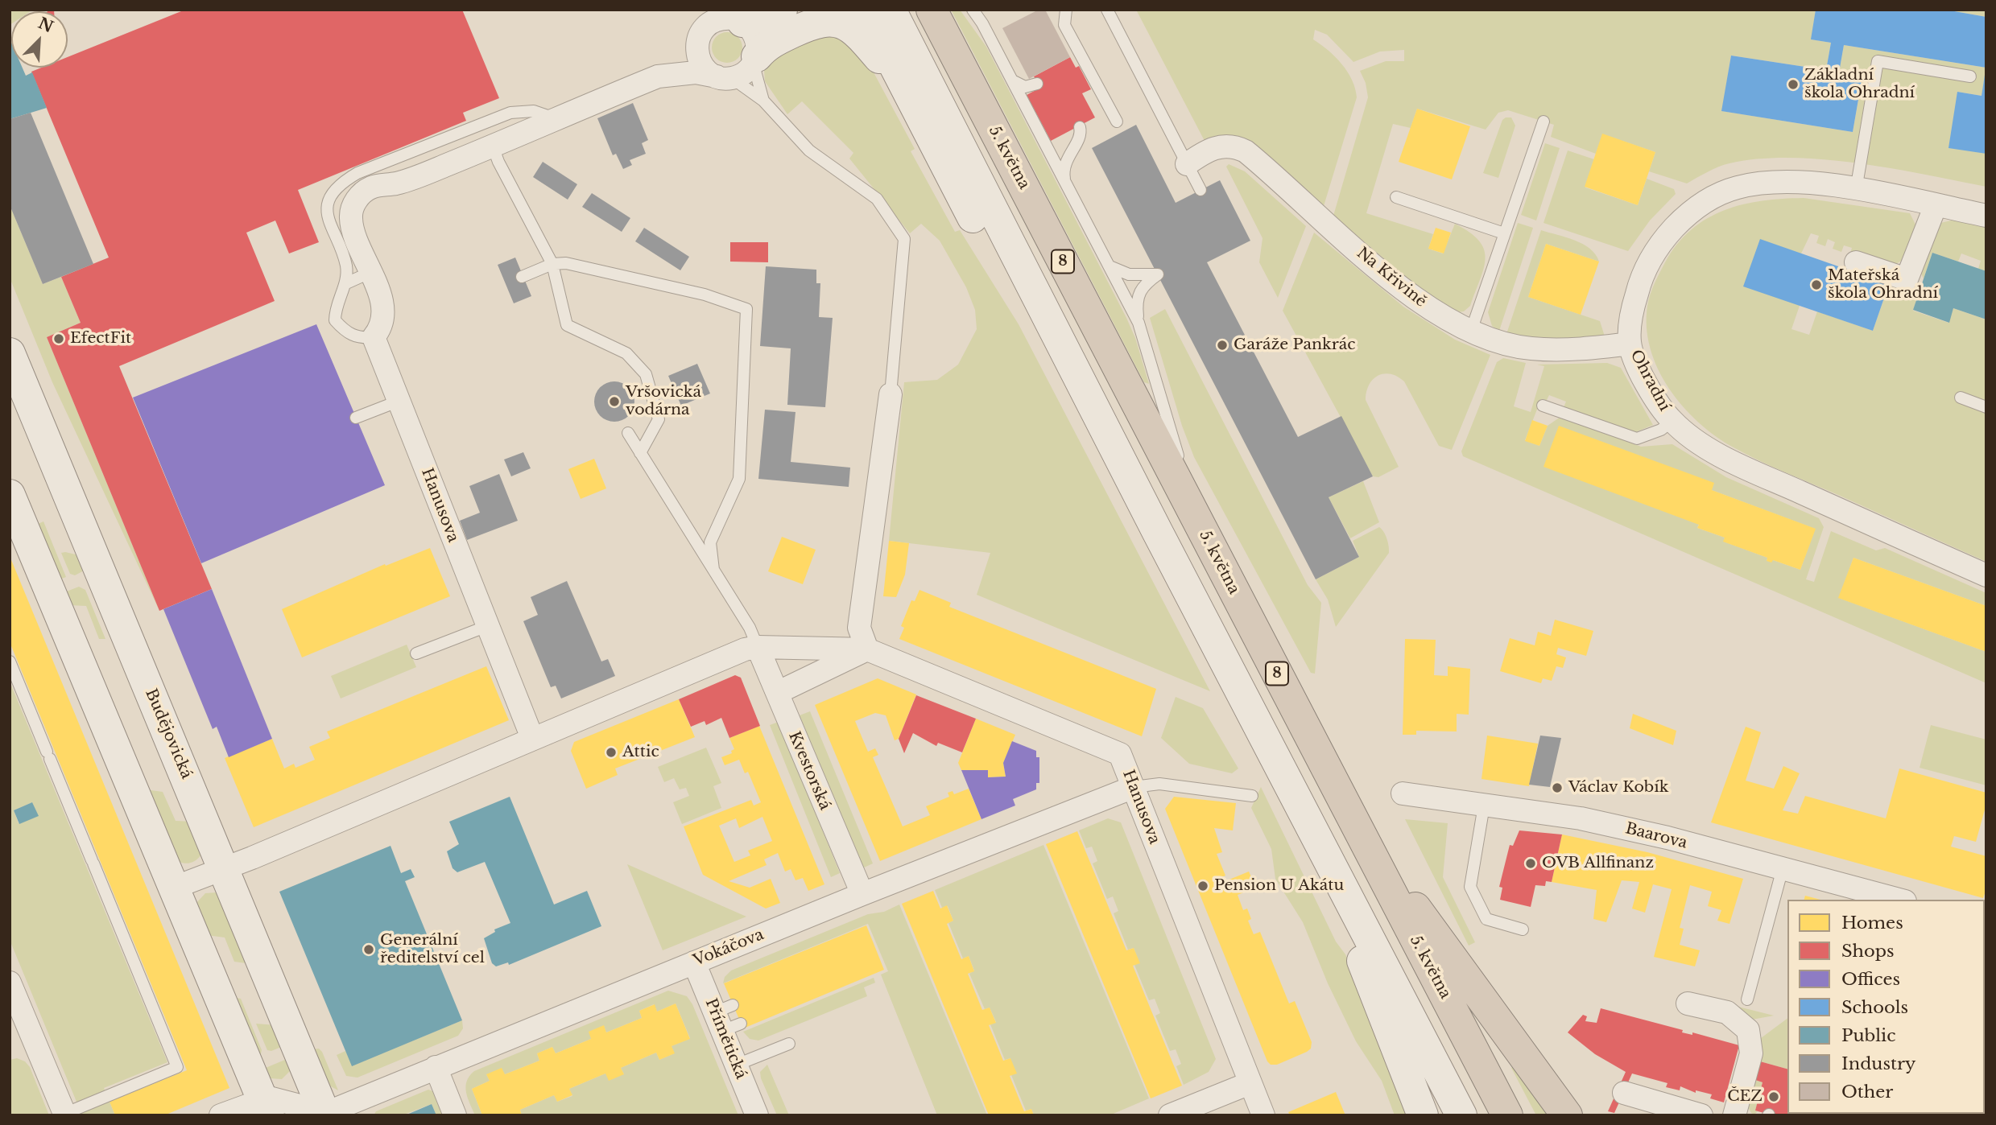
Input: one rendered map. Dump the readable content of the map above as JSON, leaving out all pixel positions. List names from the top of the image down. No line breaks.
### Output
{"streets":{"highway":["5. května","8"],"main road":["Budějovická"],"street":["Na Křivině","Ohradní","Hanusova","Kvestorská","Baarova","Vokáčova","Přímětická"]},"crossings":[["Na Křivině","Ohradní"],["Hanusova","Budějovická"],["Hanusova","Kvestorská"],["Hanusova","Vokáčova"],["Budějovická","Vokáčova"],["Kvestorská","Vokáčova"],["Vokáčova","Přímětická"]],"places":["Základní škola Ohradní","Mateřská škola Ohradní","EfectFit","Garáže Pankrác","Vršovická vodárna","Attic","Václav Kobík","OVB Allfinanz","Pension U Akátu","Generální ředitelství cel","ČEZ"],"legend":["Homes","Shops","Offices","Schools","Public","Industry","Other"],"north":"top right"}
